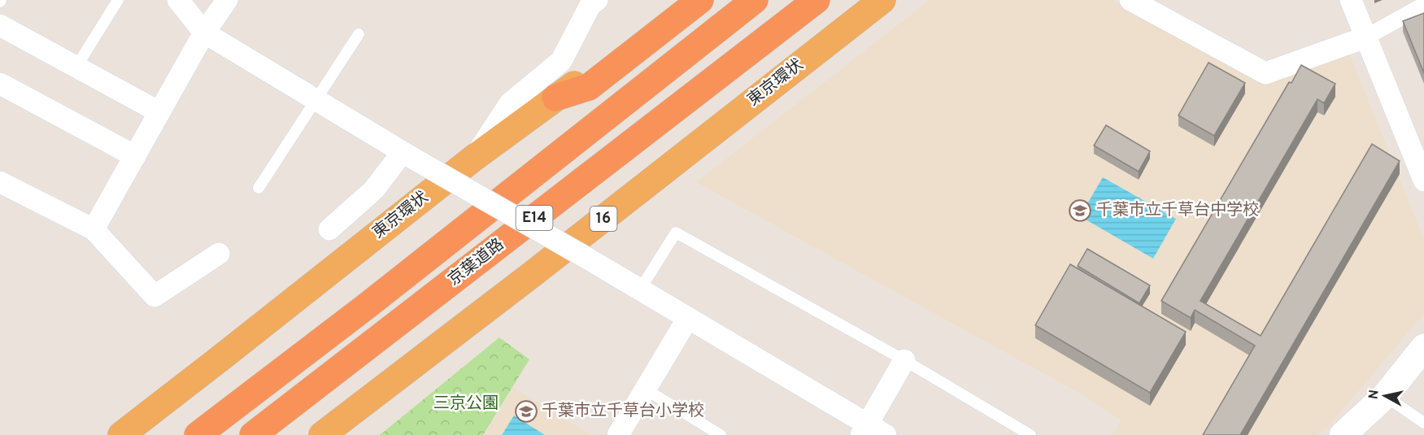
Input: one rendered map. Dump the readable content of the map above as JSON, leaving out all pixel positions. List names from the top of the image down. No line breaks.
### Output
{"streets":{"highway":["東京環状","E14","16","京葉道路"]},"parks":["三京公園"],"places":{"school or university":["千葉市立千草台中学校","千葉市立千草台小学校"]},"north":"left"}
